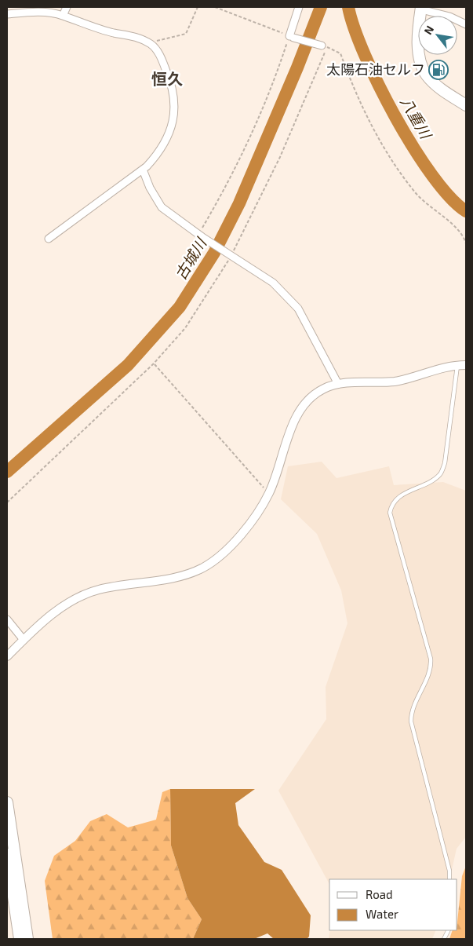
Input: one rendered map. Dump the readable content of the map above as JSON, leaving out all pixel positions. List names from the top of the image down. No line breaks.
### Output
{"districts":["恒久"],"water":["八重川","古城川"],"places":{"fuel station":["太陽石油セルフ"]},"legend":["Road","Water"],"north":"top left"}
